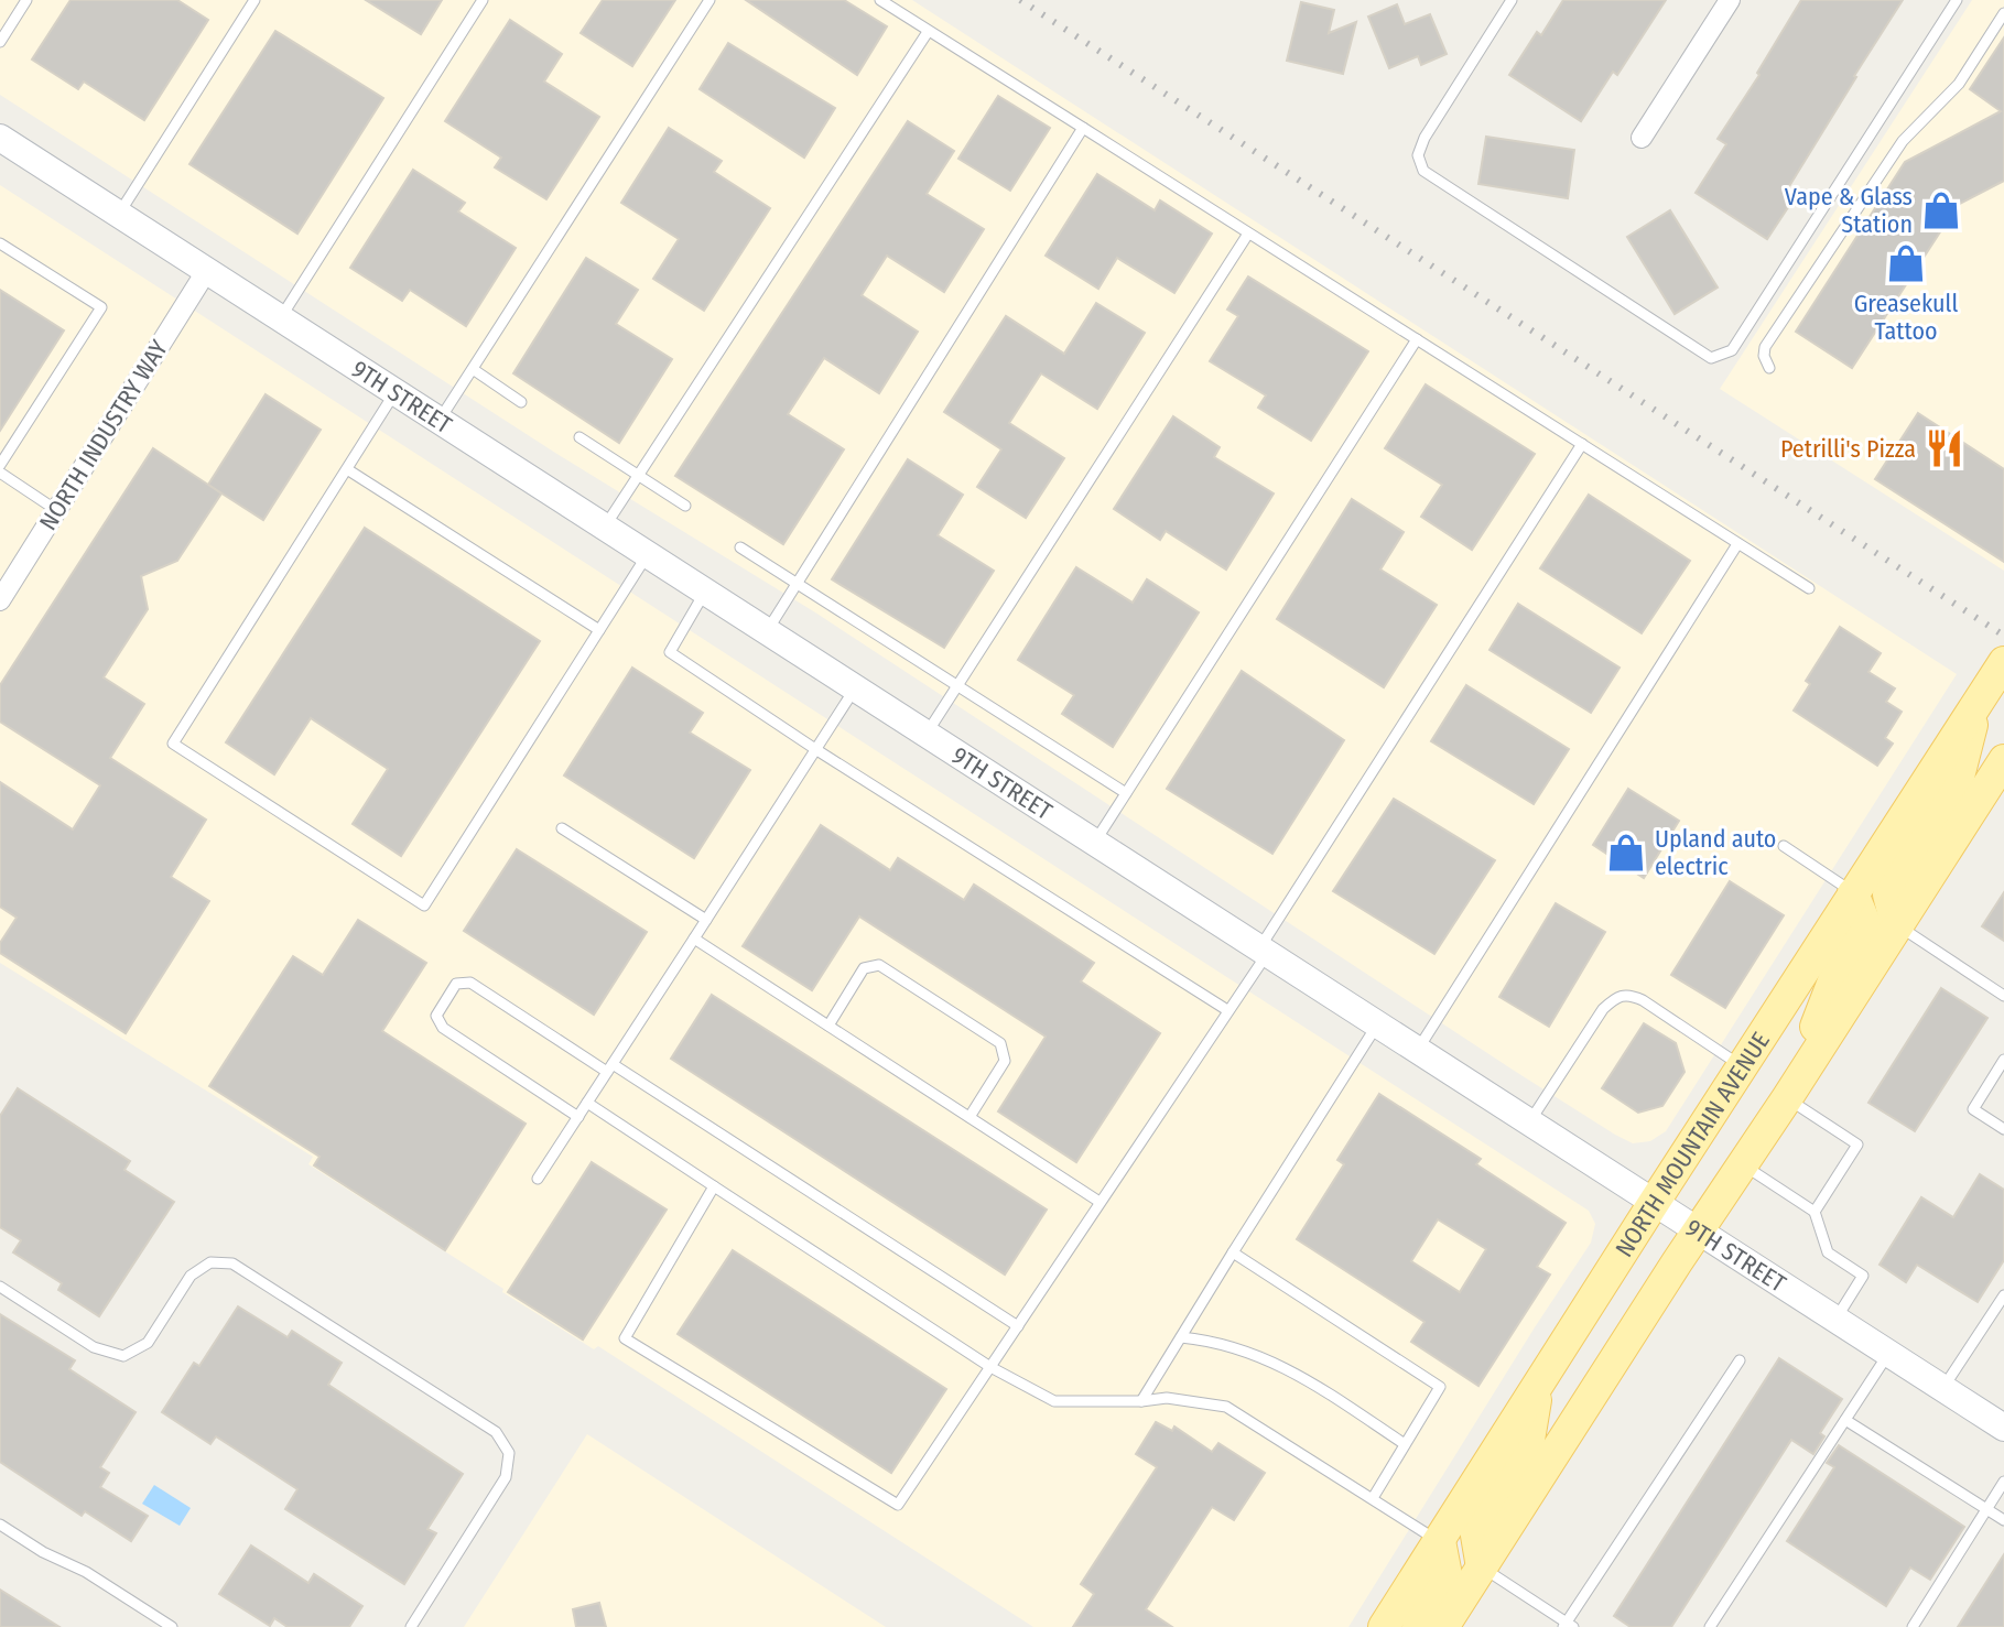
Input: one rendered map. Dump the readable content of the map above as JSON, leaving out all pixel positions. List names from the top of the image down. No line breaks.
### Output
{"streets":{"main road":["NORTH MOUNTAIN AVENUE"],"street":["9TH STREET","NORTH INDUSTRY WAY"]},"crossings":[["9TH STREET","NORTH INDUSTRY WAY"],["9TH STREET","NORTH MOUNTAIN AVENUE"]],"places":{"shop":["Vape & Glass Station","Greasekull Tattoo","Upland auto electric"],"restaurant":["Petrilli's Pizza"]}}
